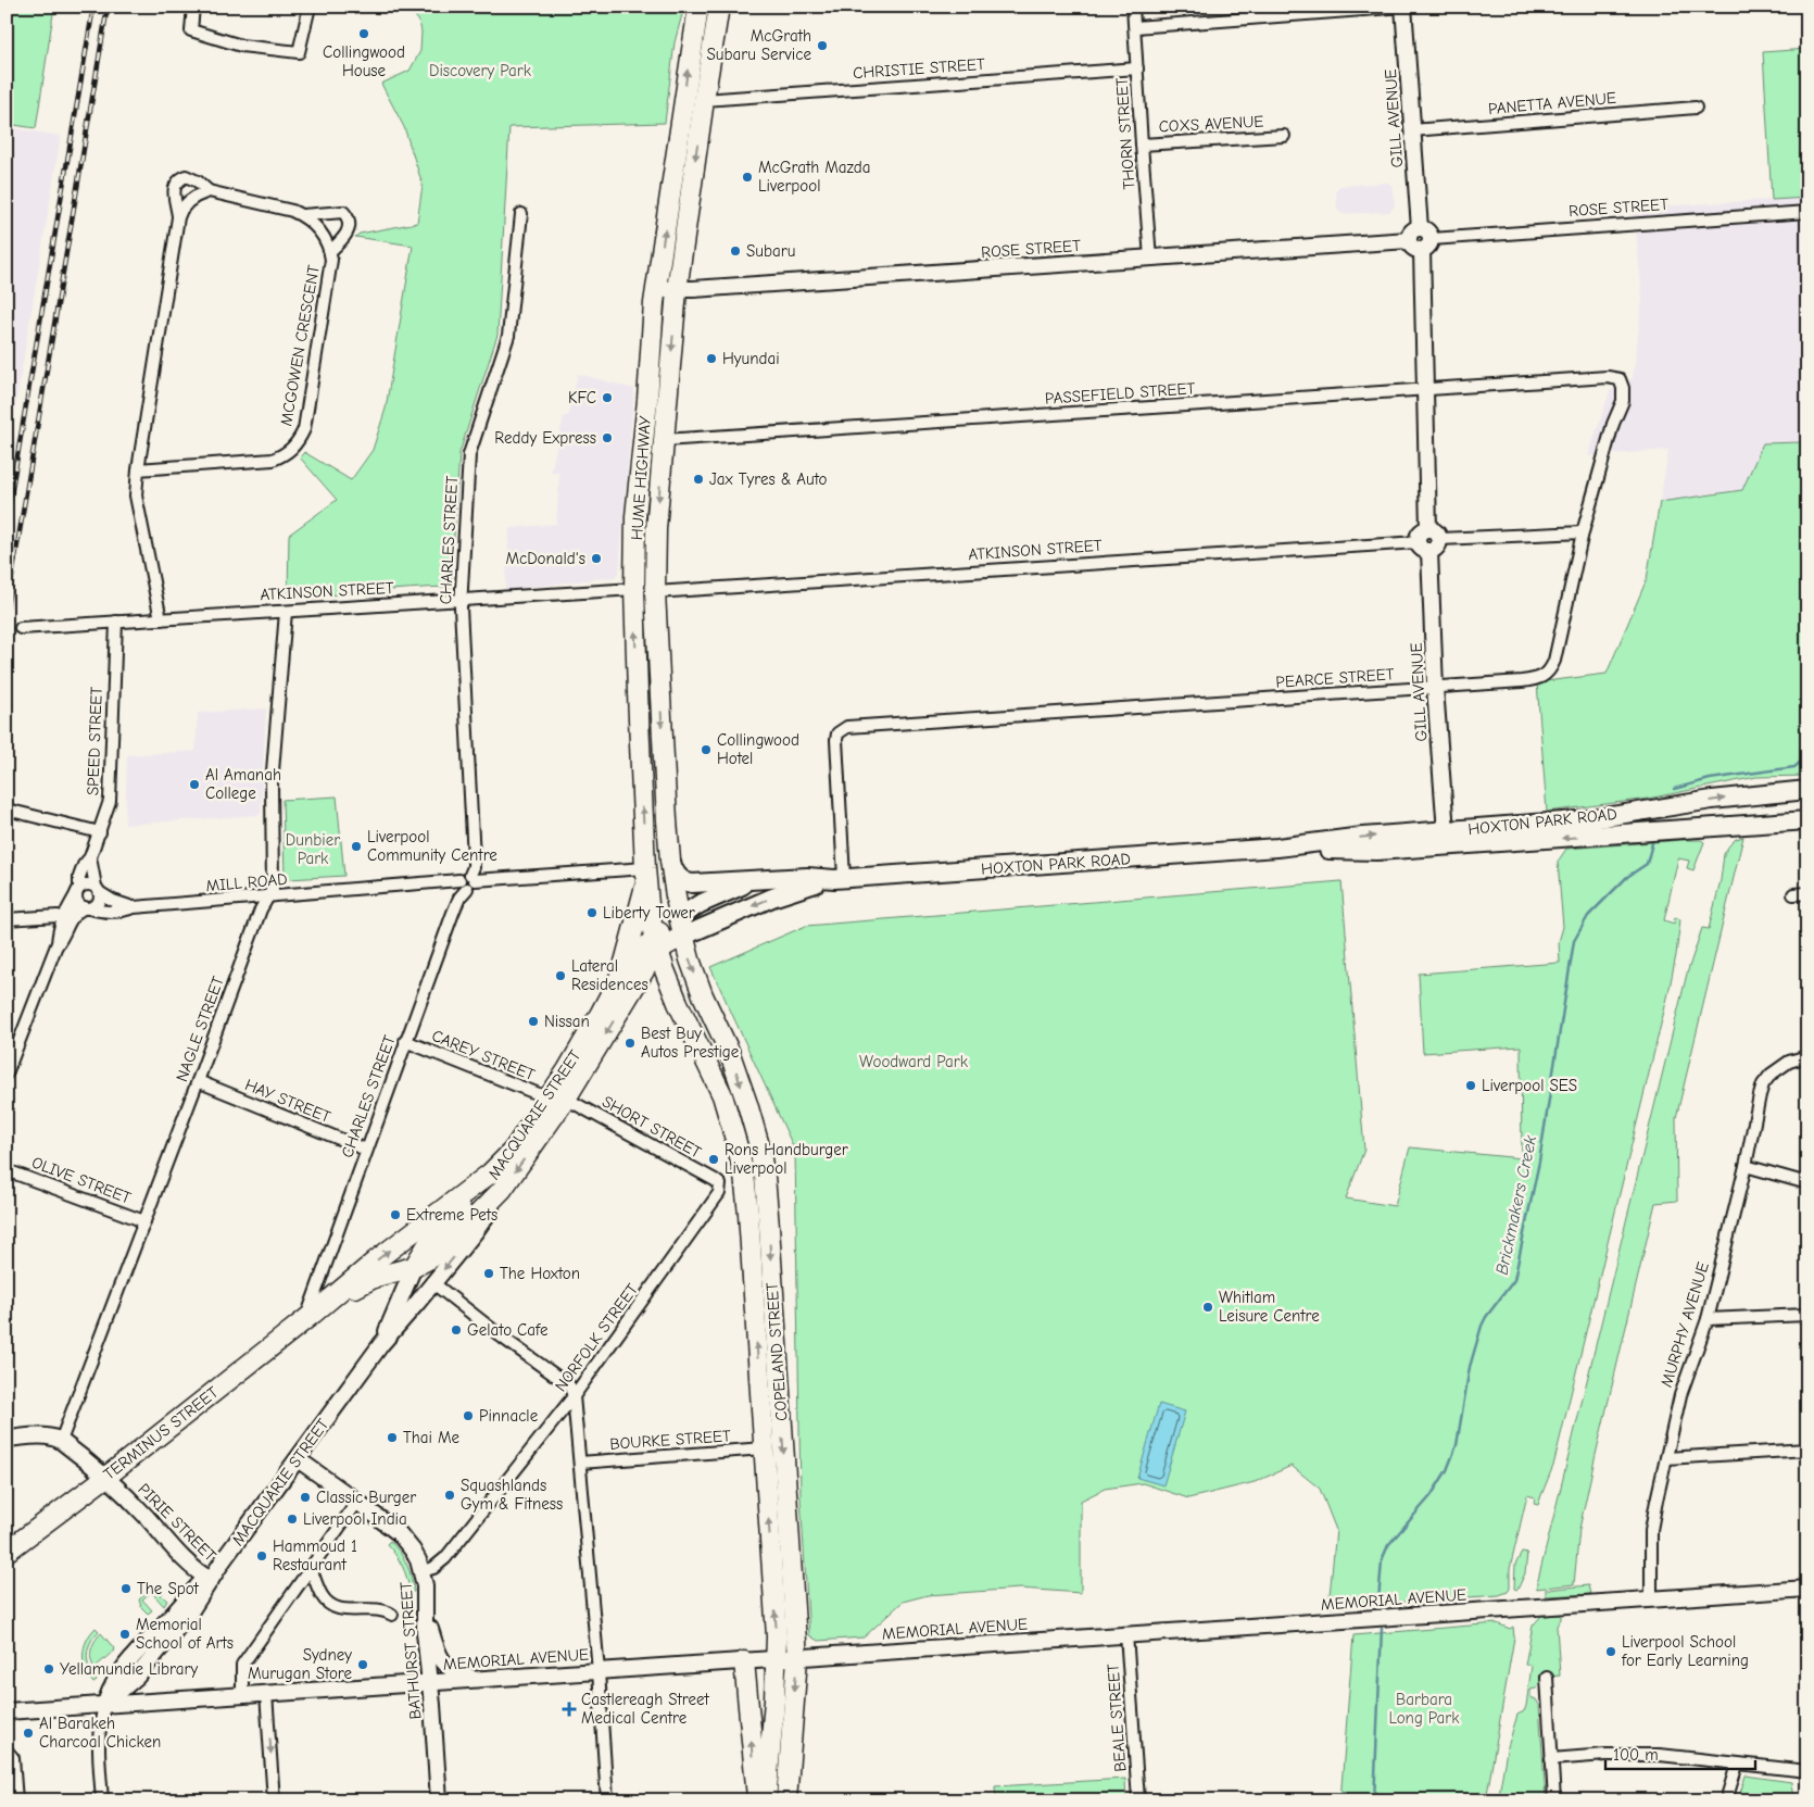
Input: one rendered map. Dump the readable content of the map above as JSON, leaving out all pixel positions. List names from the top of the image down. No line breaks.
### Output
{"streets":{"highway":["HUME HIGHWAY","MACQUARIE STREET","COPELAND STREET","TERMINUS STREET"],"main road":["HOXTON PARK ROAD"],"street":["CHRISTIE STREET","PANETTA AVENUE","GILL AVENUE","COXS AVENUE","THORN STREET","ROSE STREET","MCGOWEN CRESCENT","PASSEFIELD STREET","CHARLES STREET","ATKINSON STREET","PEARCE STREET","SPEED STREET","MILL ROAD","NAGLE STREET","CAREY STREET","HAY STREET","SHORT STREET","OLIVE STREET","MURPHY AVENUE","NORFOLK STREET","BOURKE STREET","PIRIE STREET","MEMORIAL AVENUE","BATHURST STREET","BEALE STREET"]},"crossings":[["CHRISTIE STREET","THORN STREET"],["CHRISTIE STREET","HUME HIGHWAY"],["PANETTA AVENUE","GILL AVENUE"],["GILL AVENUE","ATKINSON STREET"],["GILL AVENUE","PEARCE STREET"],["GILL AVENUE","HOXTON PARK ROAD"],["COXS AVENUE","THORN STREET"],["THORN STREET","ROSE STREET"],["ROSE STREET","HUME HIGHWAY"],["MCGOWEN CRESCENT","ATKINSON STREET"],["PASSEFIELD STREET","HUME HIGHWAY"],["PASSEFIELD STREET","PEARCE STREET"],["HUME HIGHWAY","ATKINSON STREET"],["HUME HIGHWAY","HOXTON PARK ROAD"],["HUME HIGHWAY","MILL ROAD"],["HUME HIGHWAY","MACQUARIE STREET"],["HUME HIGHWAY","COPELAND STREET"],["CHARLES STREET","ATKINSON STREET"],["CHARLES STREET","MILL ROAD"],["CHARLES STREET","CAREY STREET"],["CHARLES STREET","HAY STREET"],["CHARLES STREET","TERMINUS STREET"],["ATKINSON STREET","SPEED STREET"],["ATKINSON STREET","NAGLE STREET"],["PEARCE STREET","HOXTON PARK ROAD"],["SPEED STREET","MILL ROAD"],["HOXTON PARK ROAD","COPELAND STREET"],["MILL ROAD","NAGLE STREET"],["NAGLE STREET","HAY STREET"],["NAGLE STREET","OLIVE STREET"],["NAGLE STREET","PIRIE STREET"],["CAREY STREET","MACQUARIE STREET"],["CAREY STREET","SHORT STREET"],["MACQUARIE STREET","SHORT STREET"],["MACQUARIE STREET","COPELAND STREET"],["MACQUARIE STREET","TERMINUS STREET"],["MACQUARIE STREET","PIRIE STREET"],["MACQUARIE STREET","MEMORIAL AVENUE"],["MACQUARIE STREET","BATHURST STREET"],["SHORT STREET","NORFOLK STREET"],["MURPHY AVENUE","MEMORIAL AVENUE"],["NORFOLK STREET","BATHURST STREET"],["COPELAND STREET","BOURKE STREET"],["COPELAND STREET","MEMORIAL AVENUE"],["TERMINUS STREET","PIRIE STREET"],["MEMORIAL AVENUE","BATHURST STREET"],["MEMORIAL AVENUE","BEALE STREET"]],"water":["Brickmakers Creek"],"parks":["Discovery Park","Dunbier Park","Woodward Park","Barbara Long Park"],"places":{"other":["Collingwood House","McGrath Subaru Service","McGrath Mazda Liverpool","Subaru","Hyundai","KFC","Reddy Express","Jax Tyres & Auto","McDonald's","Collingwood Hotel","Al Amanah College","Liverpool Community Centre","Liberty Tower","Lateral Residences","Nissan","Best Buy Autos Prestige","Liverpool SES","Rons Handburger Liverpool","Extreme Pets","The Hoxton","Whitlam Leisure Centre","Gelato Cafe","Pinnacle","Thai Me","Squashlands Gym & Fitness","Classic Burger","Liverpool India","Hammoud 1 Restaurant","The Spot","Memorial School of Arts","Liverpool School for Early Learning","Sydney Murugan Store","Yellamundie Library","Al Barakeh Charcoal Chicken"],"health":["Castlereagh Street Medical Centre"]},"scale_bar":"100 m"}
